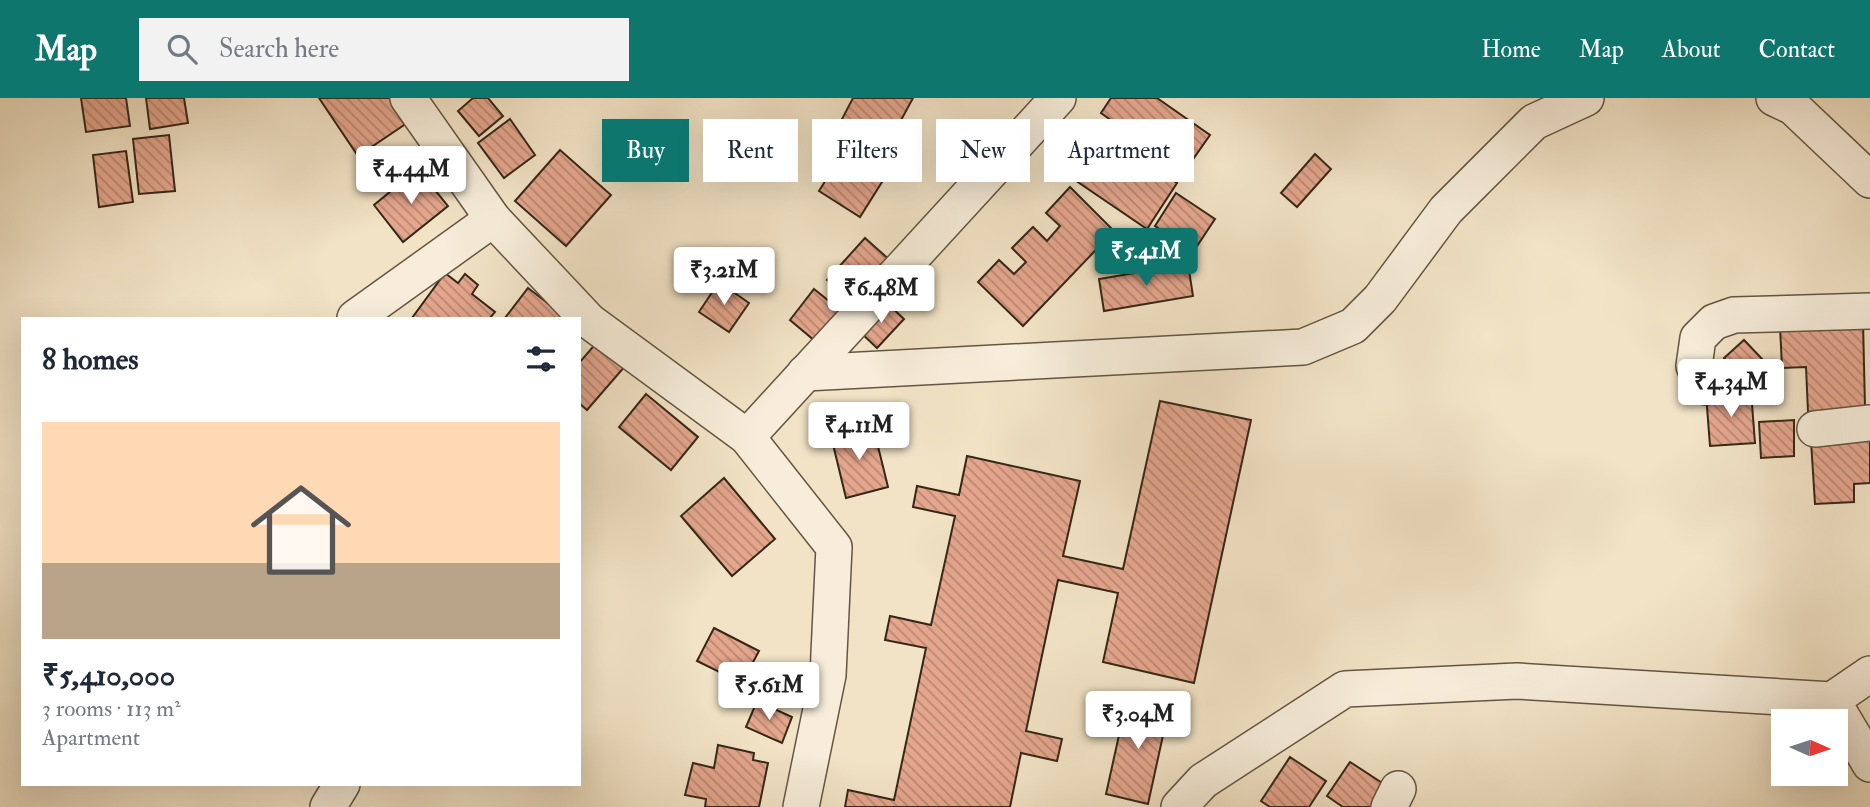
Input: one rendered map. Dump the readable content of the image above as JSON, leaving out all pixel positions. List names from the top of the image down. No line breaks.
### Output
{"north":"right","page":{"header":"Map","search":"Search here","nav":["Home","Map","About","Contact"],"chip":["Buy","Rent","Filters","New","Apartment"],"price":["₹4.44M","₹5.41M","₹3.21M","₹6.48M","₹4.34M","₹4.11M","₹5.61M","₹3.04M"],"heading":"8 homes","list":[{"name":"₹5,410,000","note":"3 rooms · 113 m² · Apartment"}]}}
